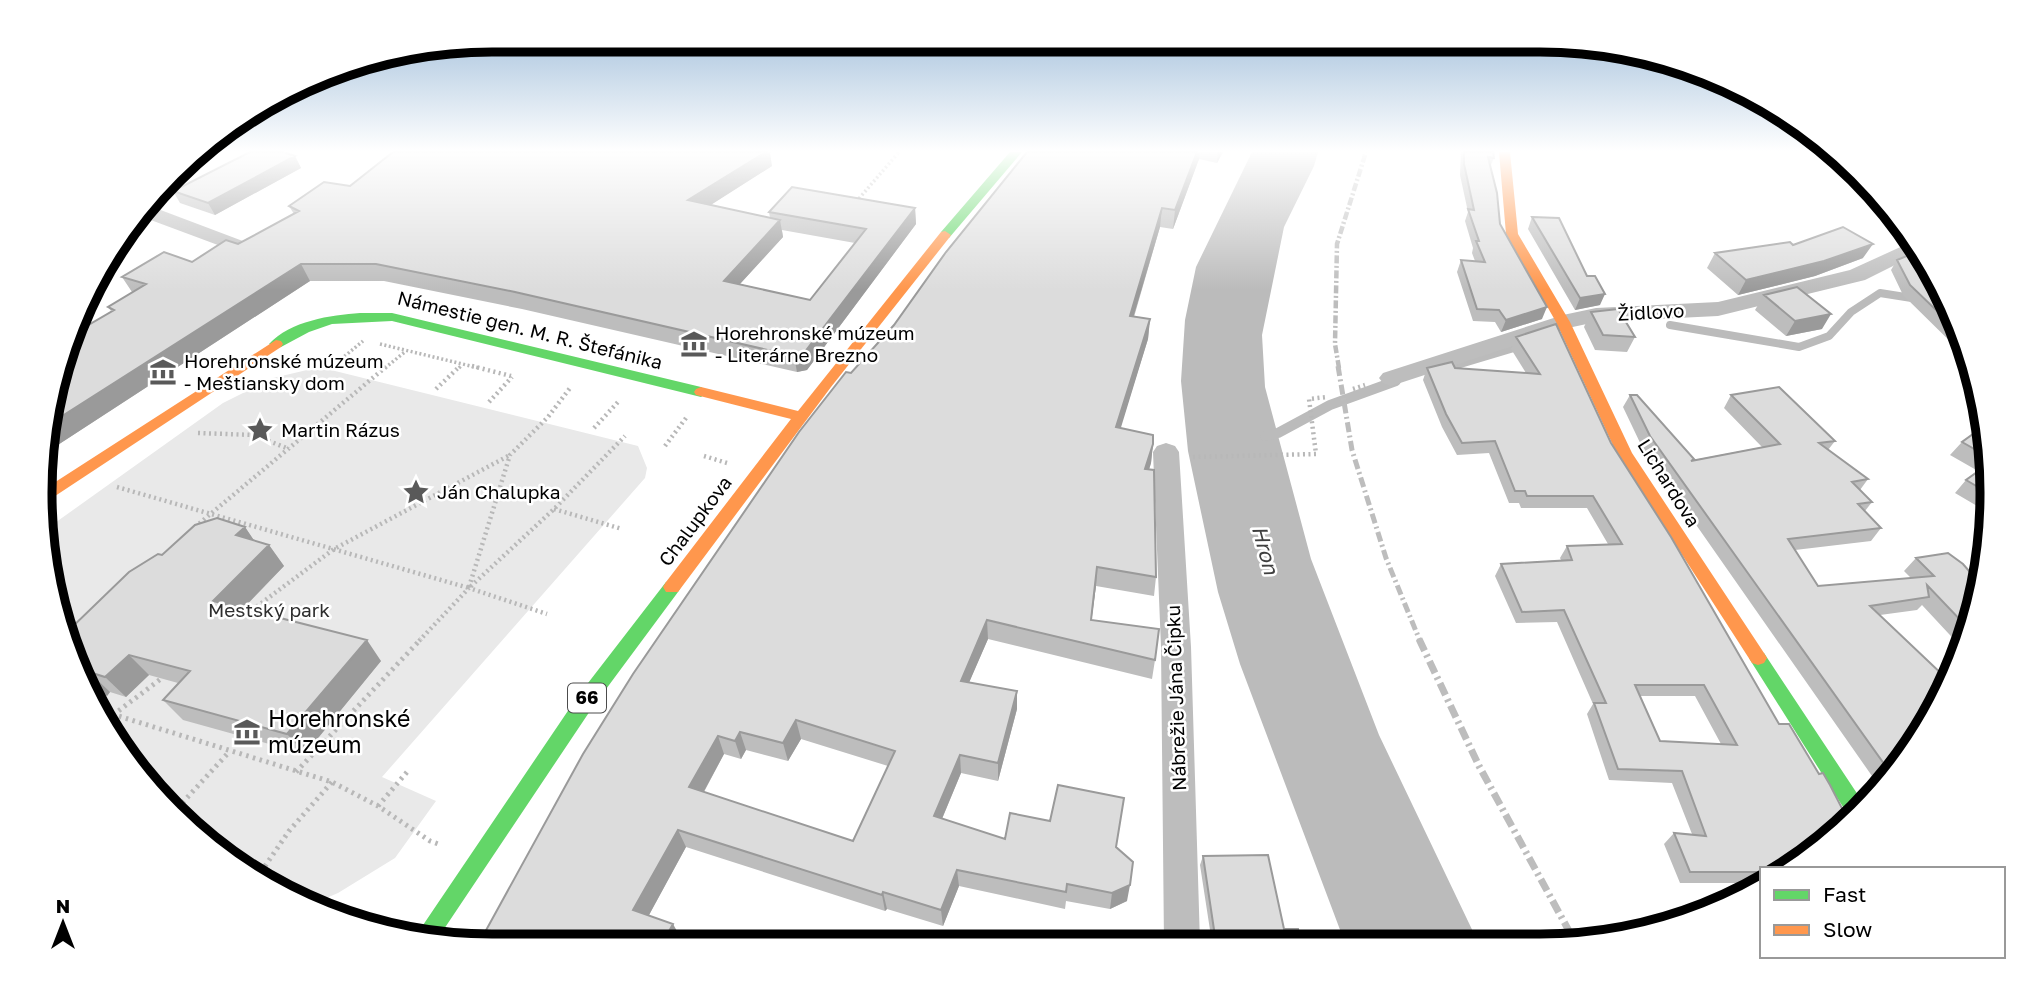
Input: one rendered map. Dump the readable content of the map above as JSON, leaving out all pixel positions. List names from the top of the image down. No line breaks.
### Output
{"streets":{"street":["Židlovo","Námestie gen. M. R. Štefánika","Lichardova","Chalupkova","66","Nábrežie Jána Čipku"]},"crossings":[["Židlovo","Lichardova"],["Námestie gen. M. R. Štefánika","Chalupkova"]],"water":["Hron"],"parks":["Mestský park"],"places":{"museum":["Horehronské múzeum - Literárne Brezno","Horehronské múzeum - Meštiansky dom","Horehronské múzeum"],"place":["Martin Rázus","Ján Chalupka"]},"legend":["Fast","Slow"],"north":"top"}
